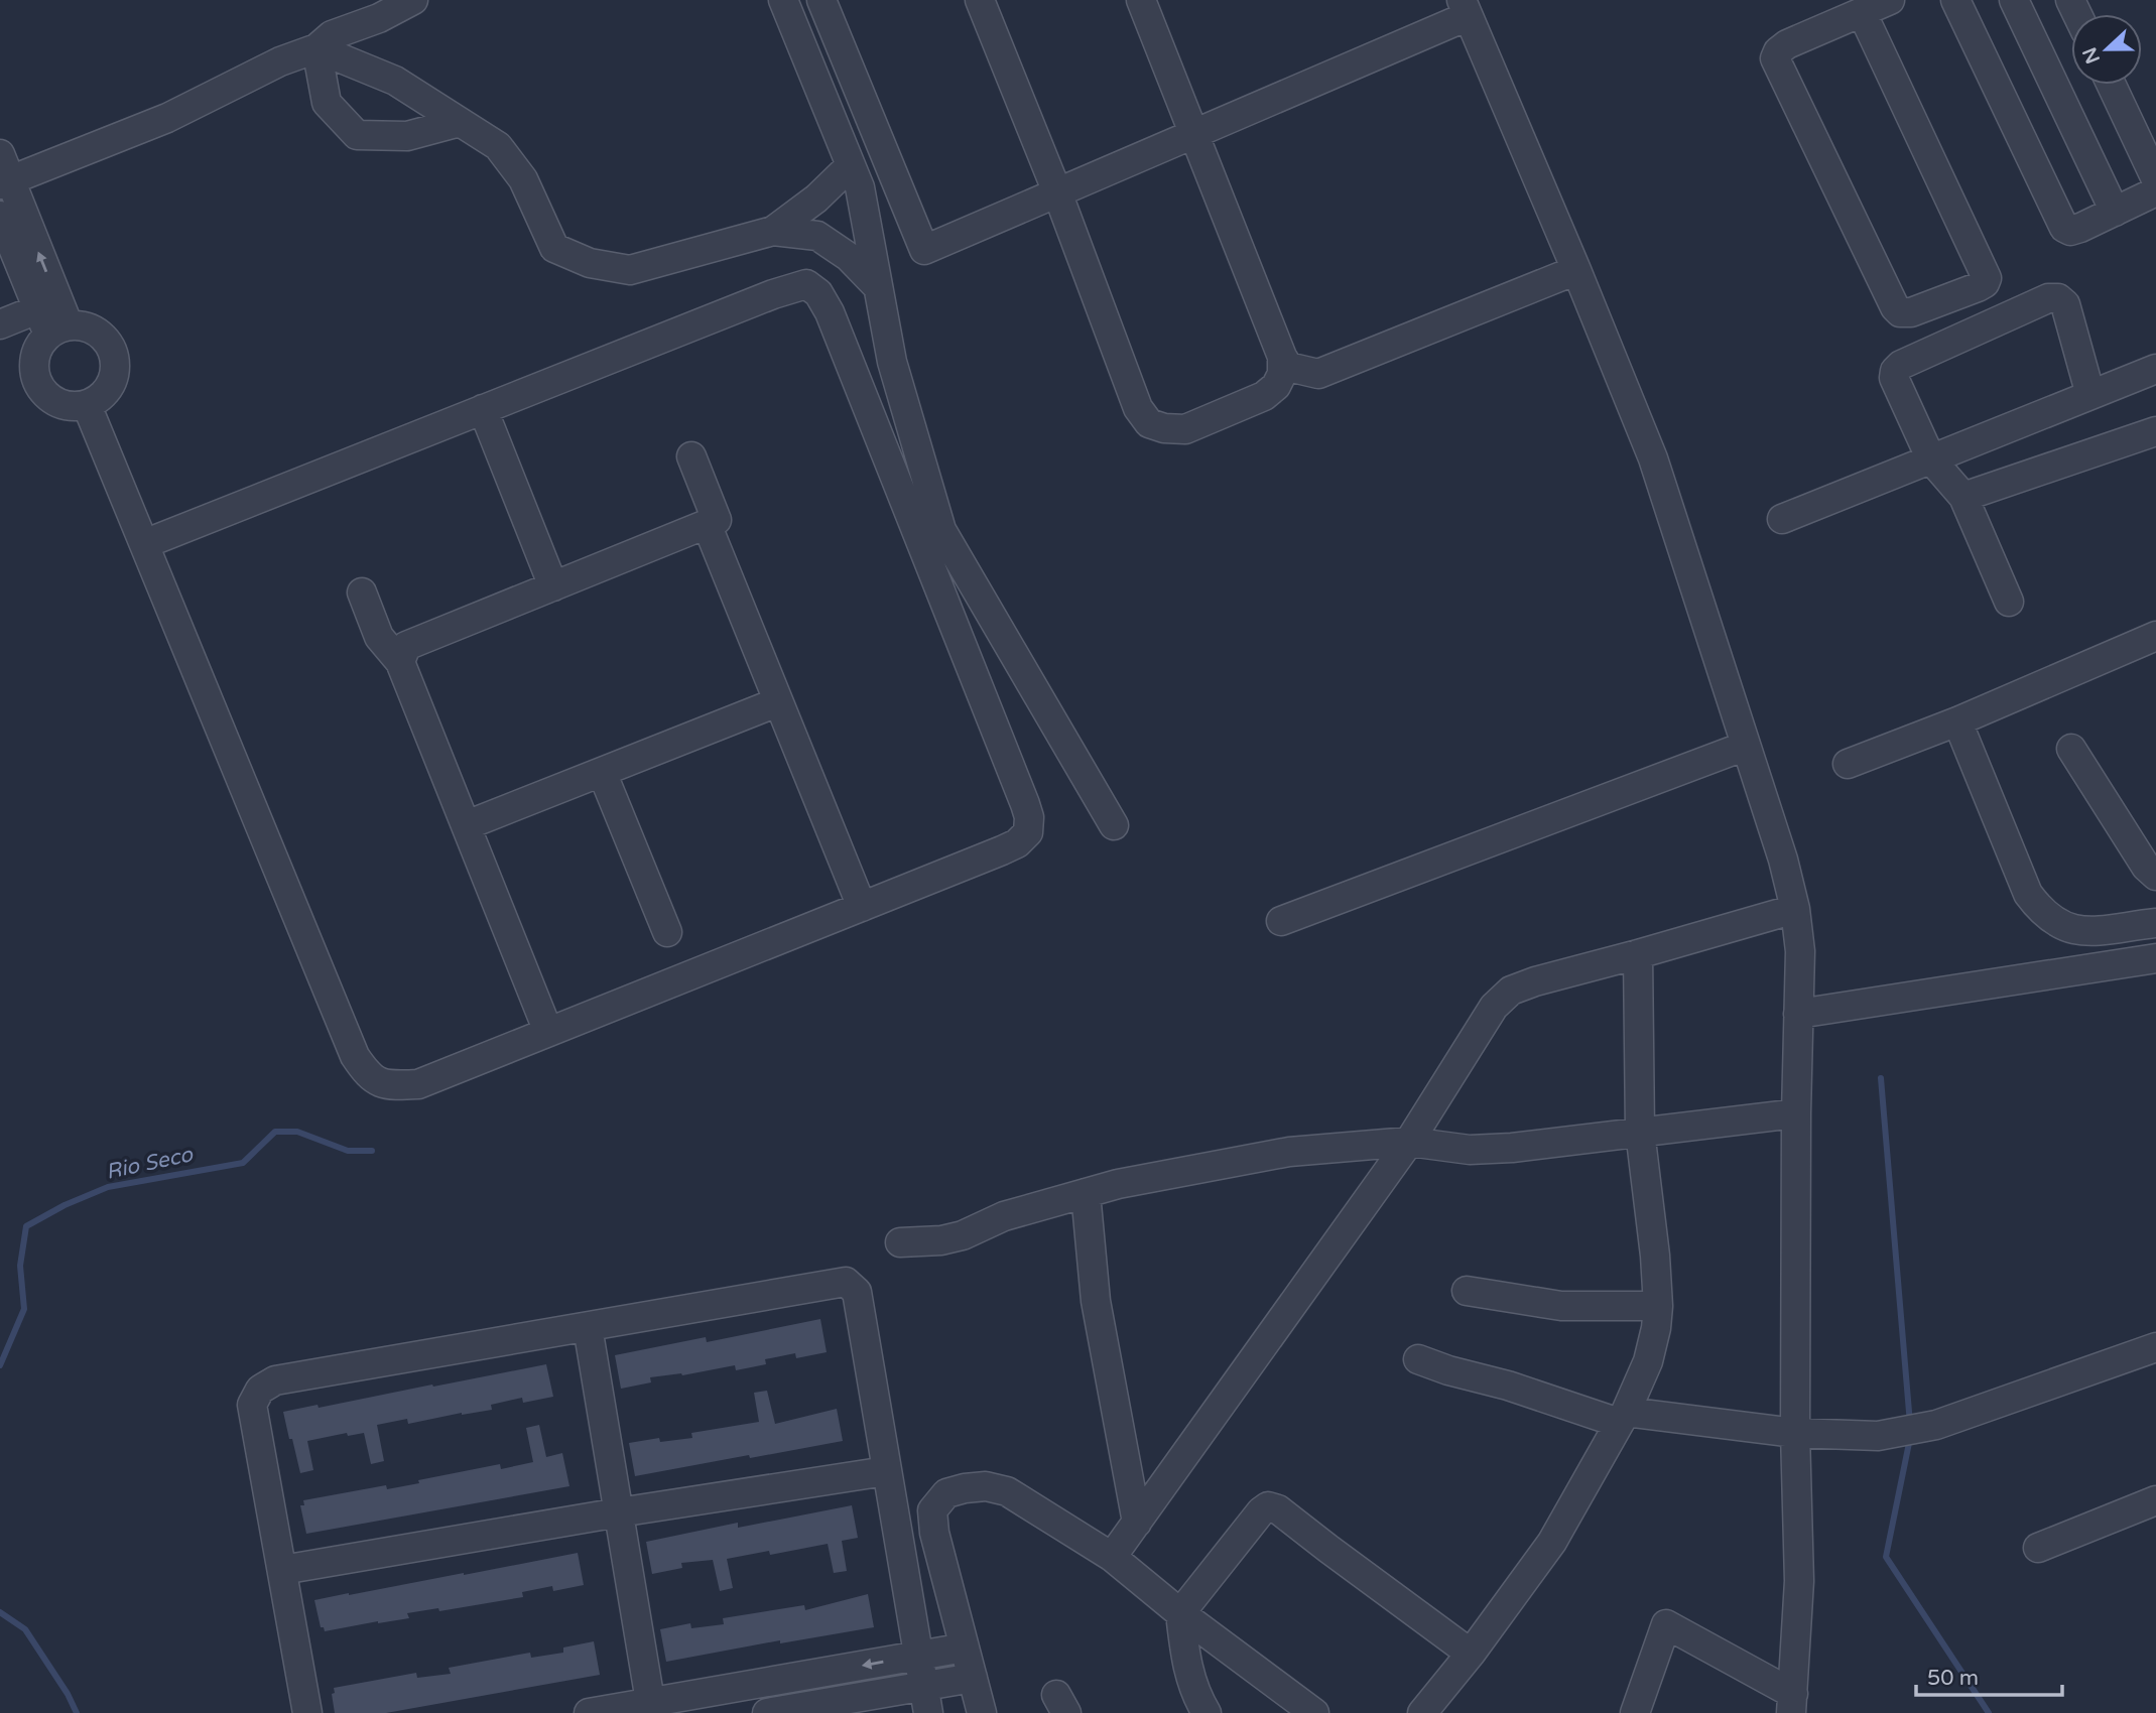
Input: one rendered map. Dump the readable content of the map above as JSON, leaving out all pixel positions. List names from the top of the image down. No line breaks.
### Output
{"water":["Rio Seco"],"scale_bar":"50 m","north":"left"}
